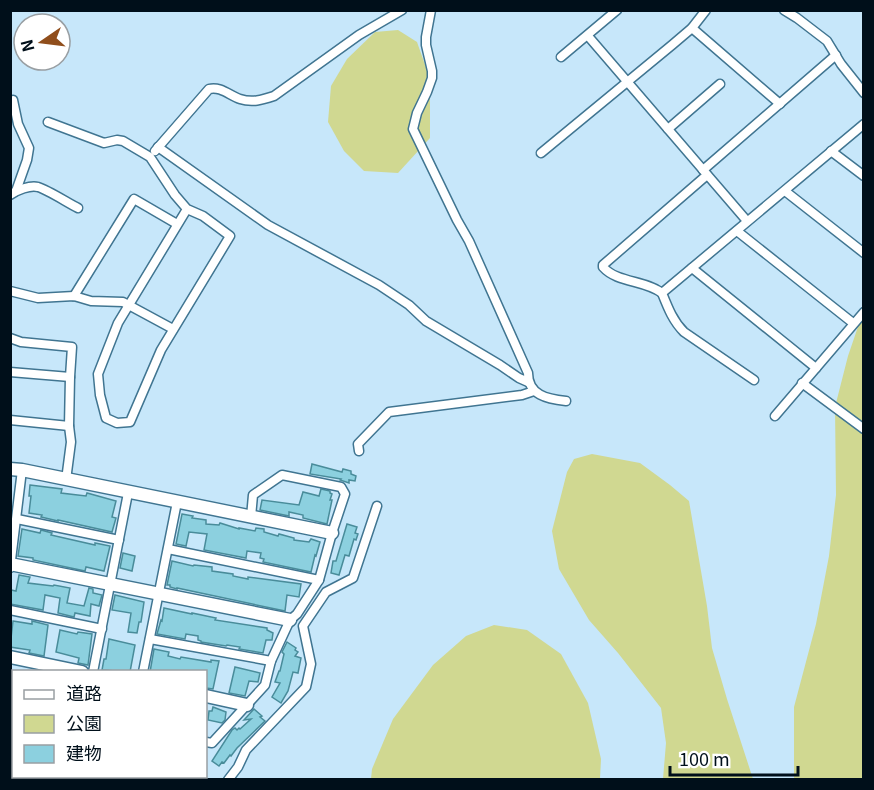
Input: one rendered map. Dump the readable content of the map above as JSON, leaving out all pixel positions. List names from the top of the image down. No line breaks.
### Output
{"legend":["道路","公園","建物"],"scale_bar":"100 m","north":"left"}
